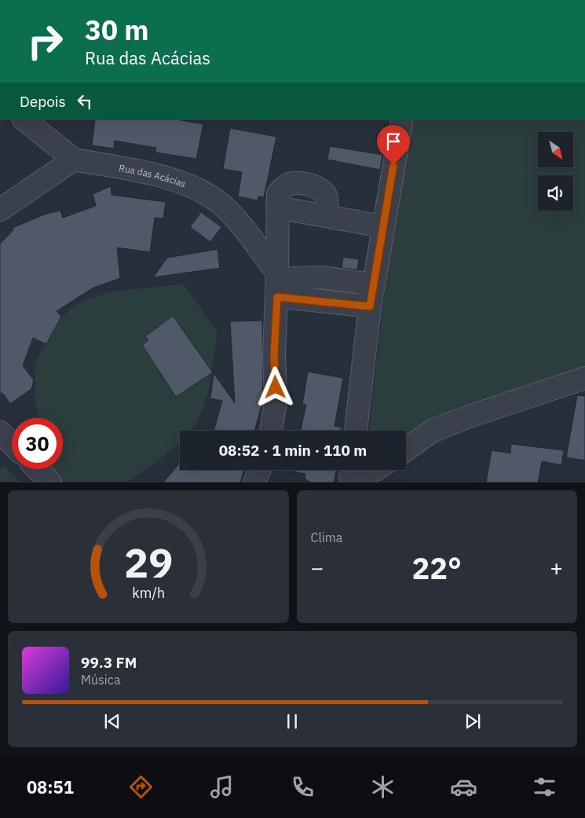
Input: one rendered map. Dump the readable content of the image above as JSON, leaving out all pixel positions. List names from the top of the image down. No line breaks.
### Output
{"streets":{"street":["Rua das Acácias"]},"north":"bottom right","page":{"turn":["30 m","Rua das Acácias"],"then":"Depois","limit":"30","trip":"08:52 · 1 min · 110 m","tile":"Clima","heat":["−","22°","+"],"song":["99.3 FM","Música"],"tabs":"08:51","gauge":["29","km/h"]}}
